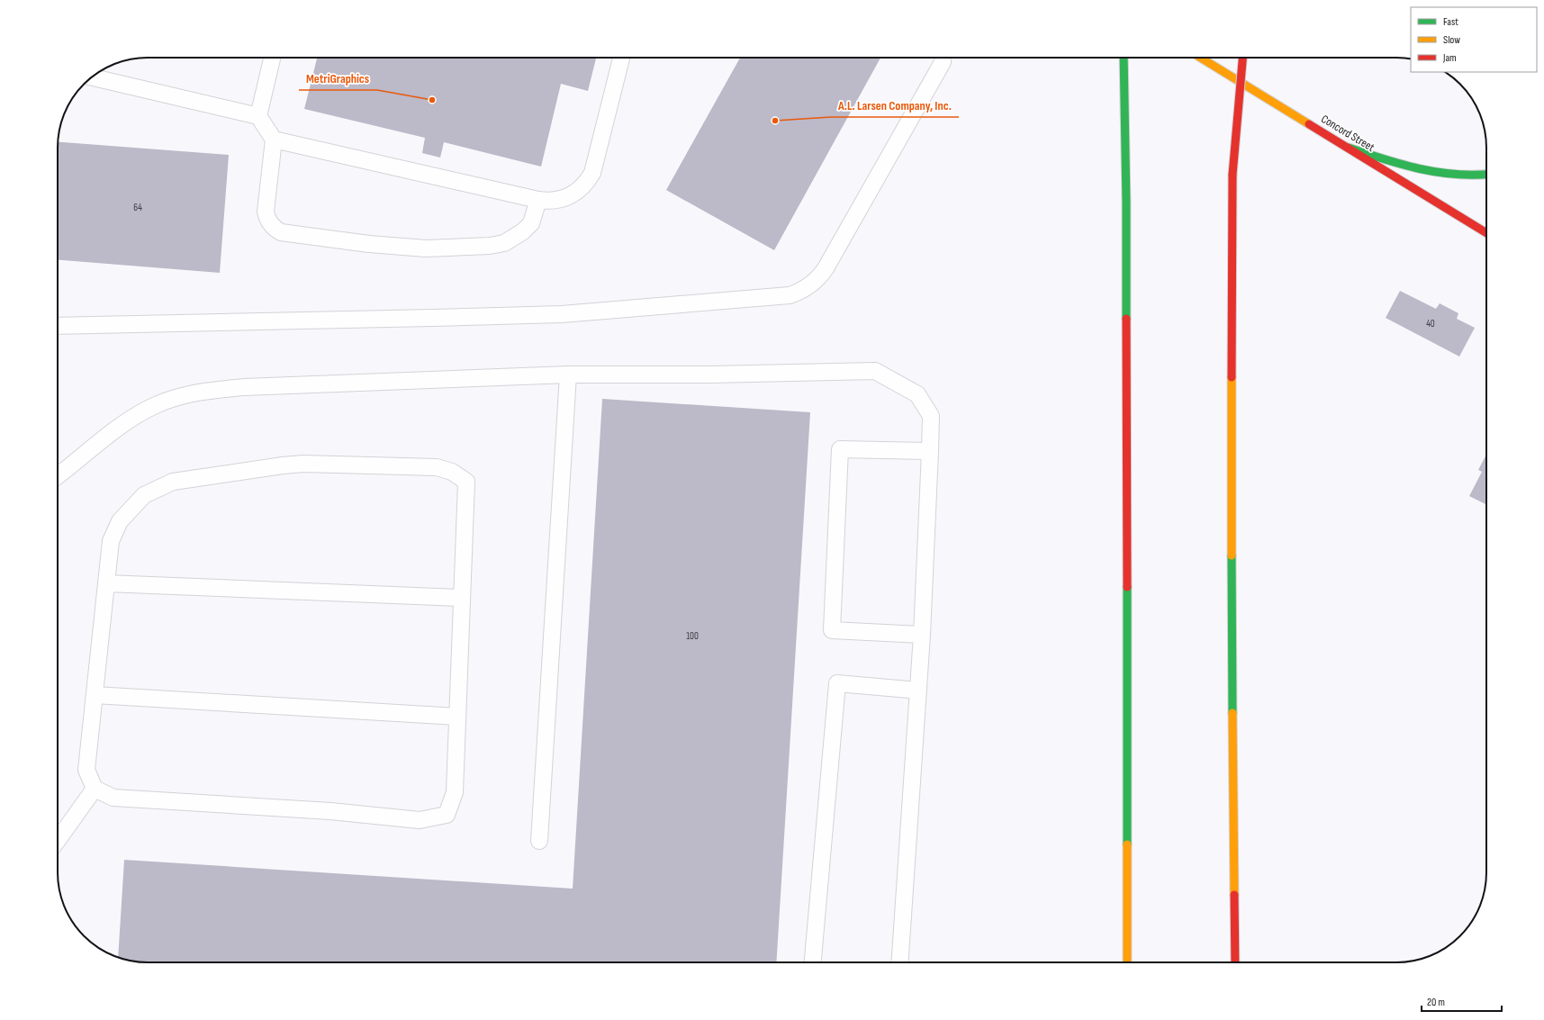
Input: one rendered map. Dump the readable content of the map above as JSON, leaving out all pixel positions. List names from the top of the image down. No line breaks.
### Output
{"streets":{"main road":["Concord Street"]},"places":["MetriGraphics","A.L. Larsen Company, Inc."],"house_numbers":["64","40","100"],"legend":["Fast","Slow","Jam"],"scale_bar":"20 m"}
